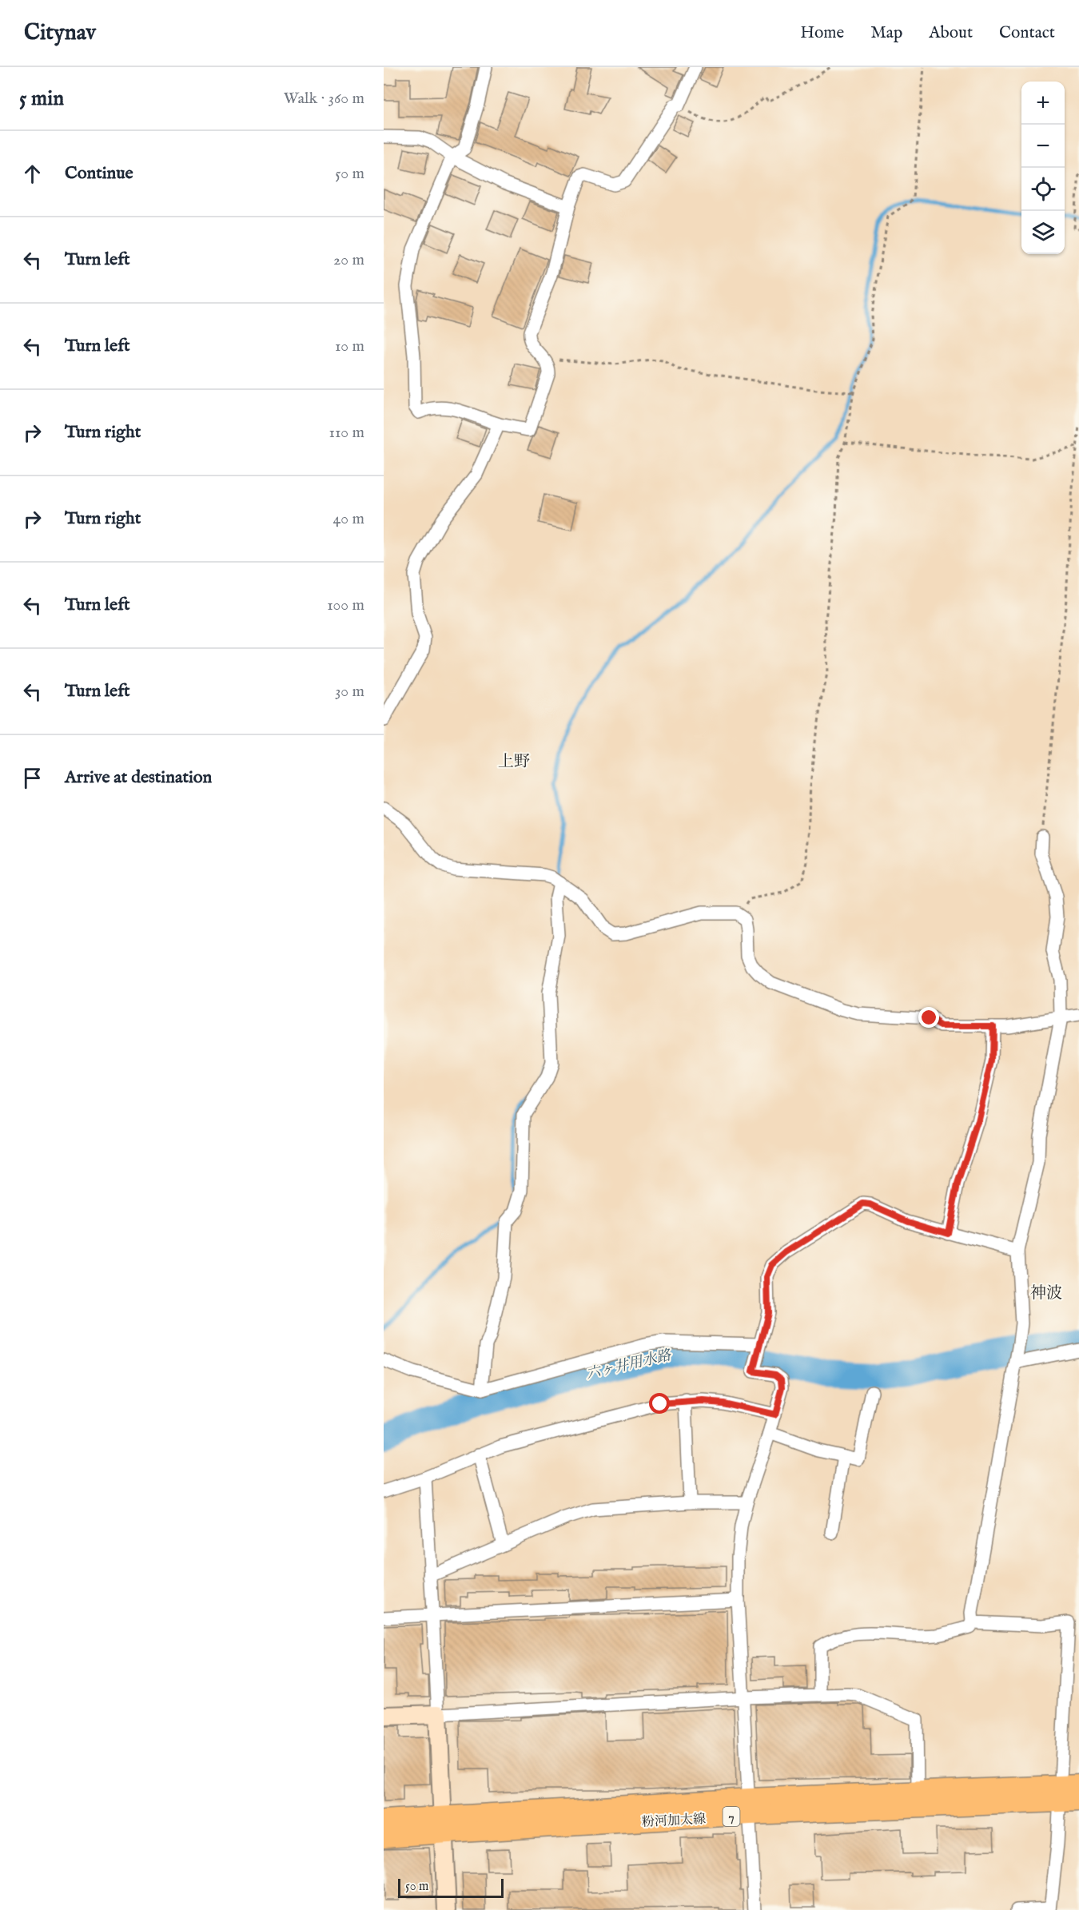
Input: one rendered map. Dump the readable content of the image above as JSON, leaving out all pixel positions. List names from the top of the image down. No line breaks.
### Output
{"streets":{"main road":["7","粉河加太線"]},"districts":["上野","神波"],"water":["六ヶ井用水路"],"scale_bar":"50 m","page":{"header":"Citynav","nav":["Home","Map","About","Contact"],"heading":["5 min","Walk · 360 m"],"map_buttons":["+","−"],"list":[["Continue","50 m"],["Turn left","20 m"],["Turn left","10 m"],["Turn right","110 m"],["Turn right","40 m"],["Turn left","100 m"],["Turn left","30 m"],"Arrive at destination"],"scale":"50 m"}}
